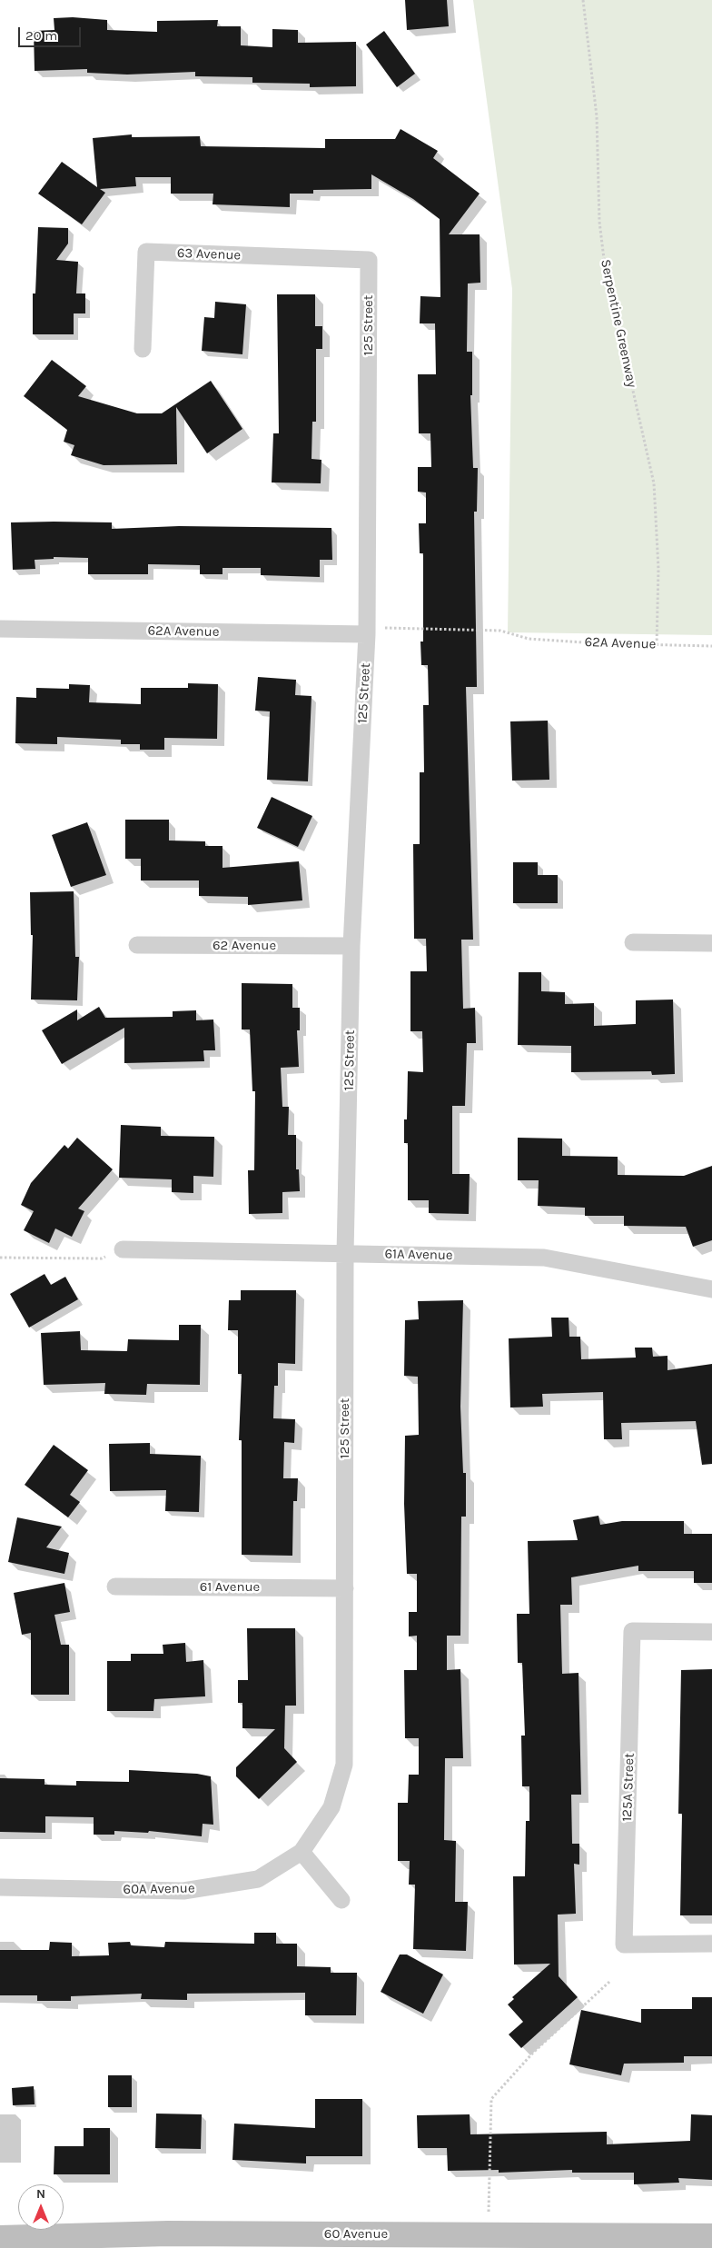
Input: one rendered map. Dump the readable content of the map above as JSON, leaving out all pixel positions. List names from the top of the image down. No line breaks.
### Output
{"streets":{"street":["63 Avenue","125 Street","62A Avenue","62 Avenue","61A Avenue","61 Avenue","125A Street","60A Avenue","60 Avenue"],"path":["Serpentine Greenway"]},"crossings":[["63 Avenue","125 Street"],["Serpentine Greenway","62A Avenue"],["125 Street","62A Avenue"],["125 Street","62 Avenue"],["125 Street","61A Avenue"],["125 Street","61 Avenue"],["125 Street","60A Avenue"]],"scale_bar":"20 m","north":"top"}
